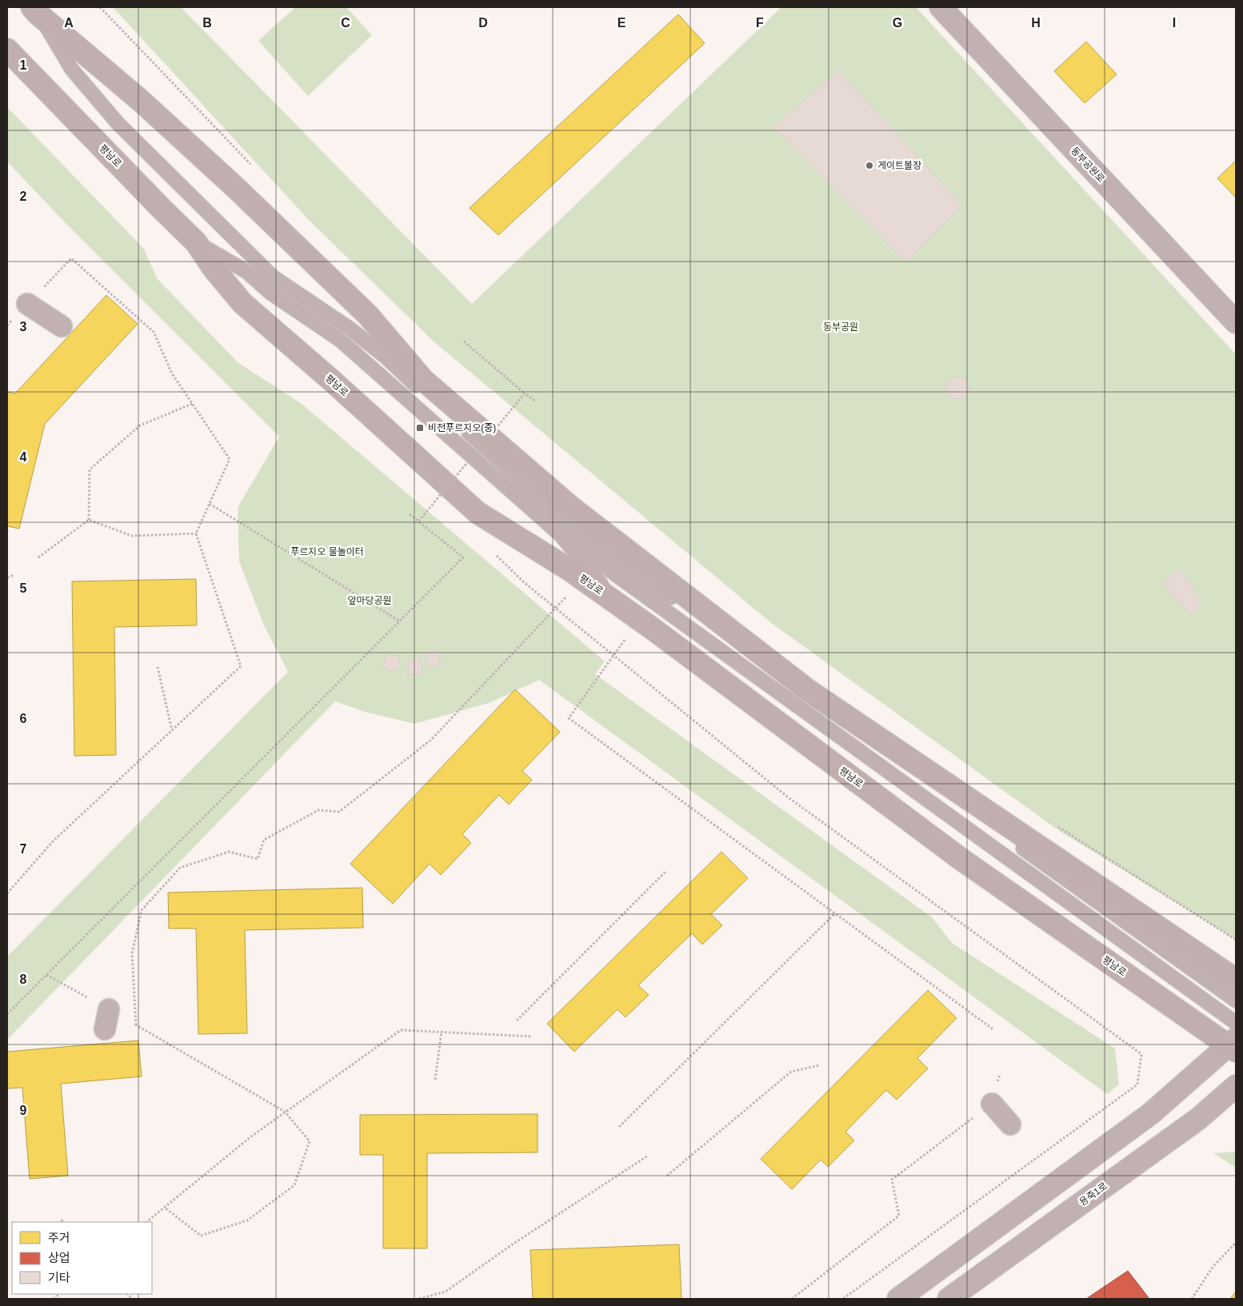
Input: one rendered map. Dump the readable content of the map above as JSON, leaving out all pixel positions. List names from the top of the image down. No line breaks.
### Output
{"streets":{"main road":["평남로"],"street":["동부공원로","용죽1로"]},"parks":["동부공원","푸르지오 물놀이터","앞마당공원"],"places":{"other":["게이트볼장"],"transit":["비전푸르지오(중)"]},"legend":["주거","상업","기타"],"grid":{"columns":["A","B","C","D","E","F","G","H","I"],"rows":["1","2","3","4","5","6","7","8","9"]}}
